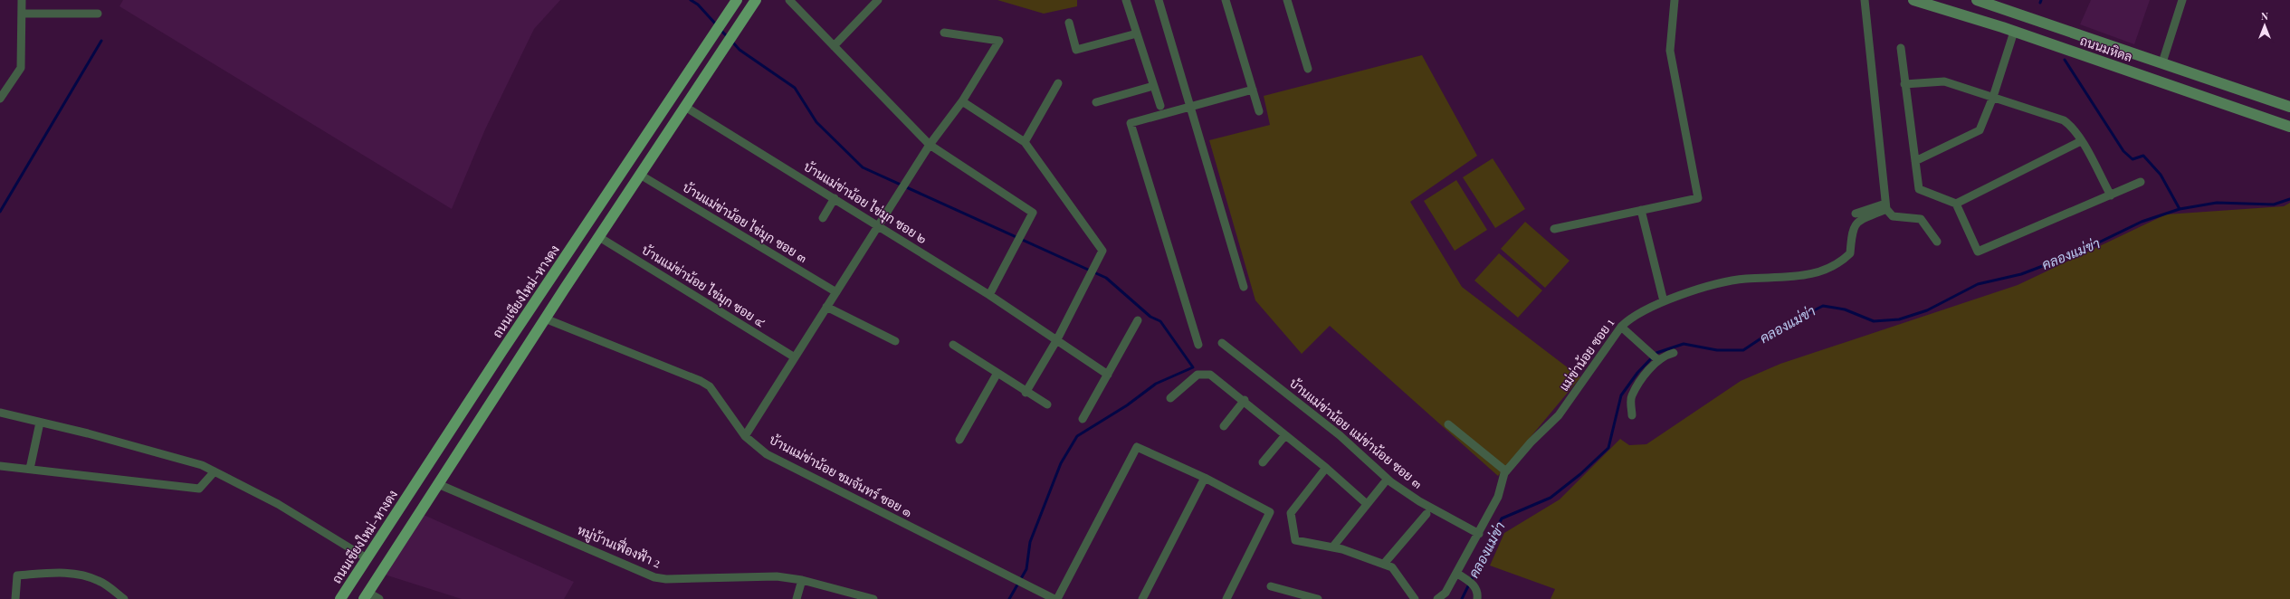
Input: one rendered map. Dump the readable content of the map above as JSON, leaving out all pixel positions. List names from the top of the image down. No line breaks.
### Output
{"streets":{"main road":["ถนนมหิดล","ถนนเชียงใหม่-หางดง"],"street":["บ้านแม่ข่าน้อย ไข่มุก ซอย ๒","บ้านแม่ข่าน้อย ไข่มุก ซอย ๓","บ้านแม่ข่าน้อย ไข่มุก ซอย ๔","แม่ข่าน้อย ซอย 1","บ้านแม่ข่าน้อย แม่ข่าน้อย ซอย ๓","บ้านแม่ข่าน้อย ชมจันทร์ ซอย ๑","หมู่บ้านเฟื่องฟ้า 2"]},"crossings":[["แม่ข่าน้อย ซอย 1","บ้านแม่ข่าน้อย แม่ข่าน้อย ซอย ๓"]],"water":["คลองแม่ข่า"],"north":"top"}
